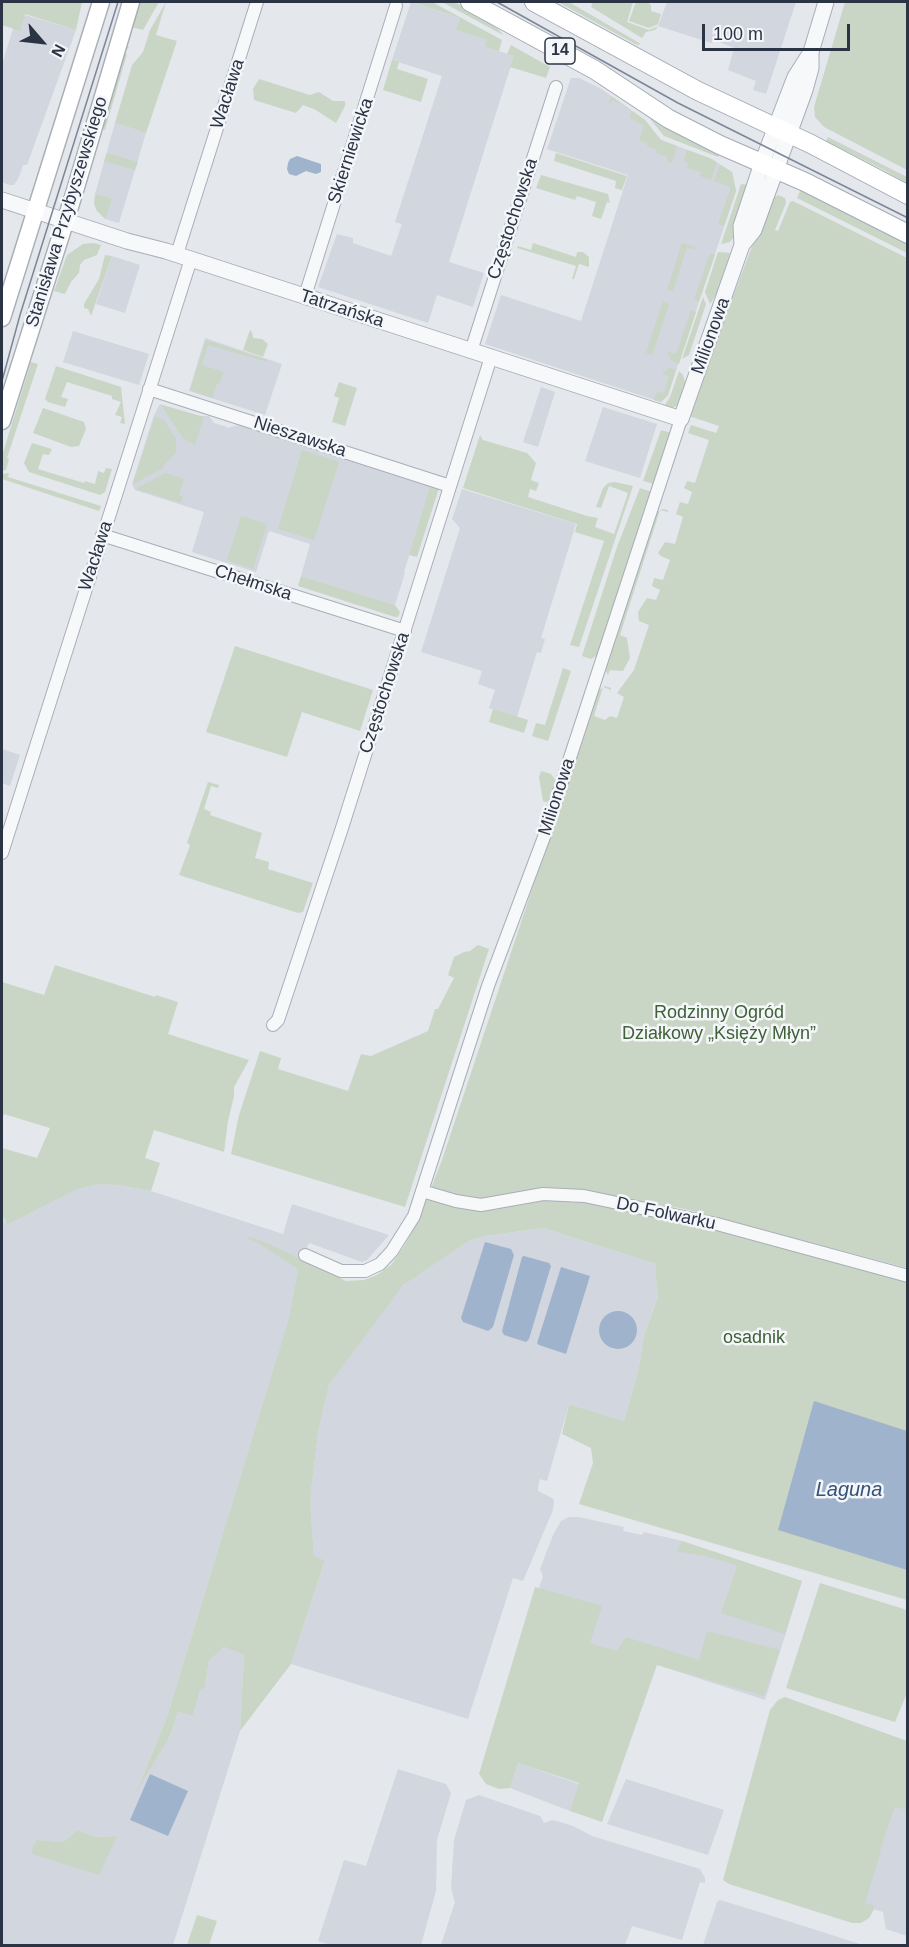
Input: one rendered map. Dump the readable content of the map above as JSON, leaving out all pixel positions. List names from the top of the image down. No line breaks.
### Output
{"streets":{"main road":["14","Stanisława Przybyszewskiego"],"street":["Wacława","Skierniewicka","Częstochowska","Tatrzańska","Milionowa","Nieszawska","Chełmska","Do Folwarku"]},"crossings":[["14","Milionowa"],["Wacława","Tatrzańska"],["Wacława","Nieszawska"],["Wacława","Chełmska"],["Skierniewicka","Tatrzańska"],["Stanisława Przybyszewskiego","Tatrzańska"],["Częstochowska","Tatrzańska"],["Częstochowska","Nieszawska"],["Częstochowska","Chełmska"],["Tatrzańska","Milionowa"],["Milionowa","Do Folwarku"]],"water":["Laguna"],"parks":["Rodzinny Ogród Działkowy „Księży Młyn”","osadnik"],"scale_bar":"100 m","north":"bottom right"}
